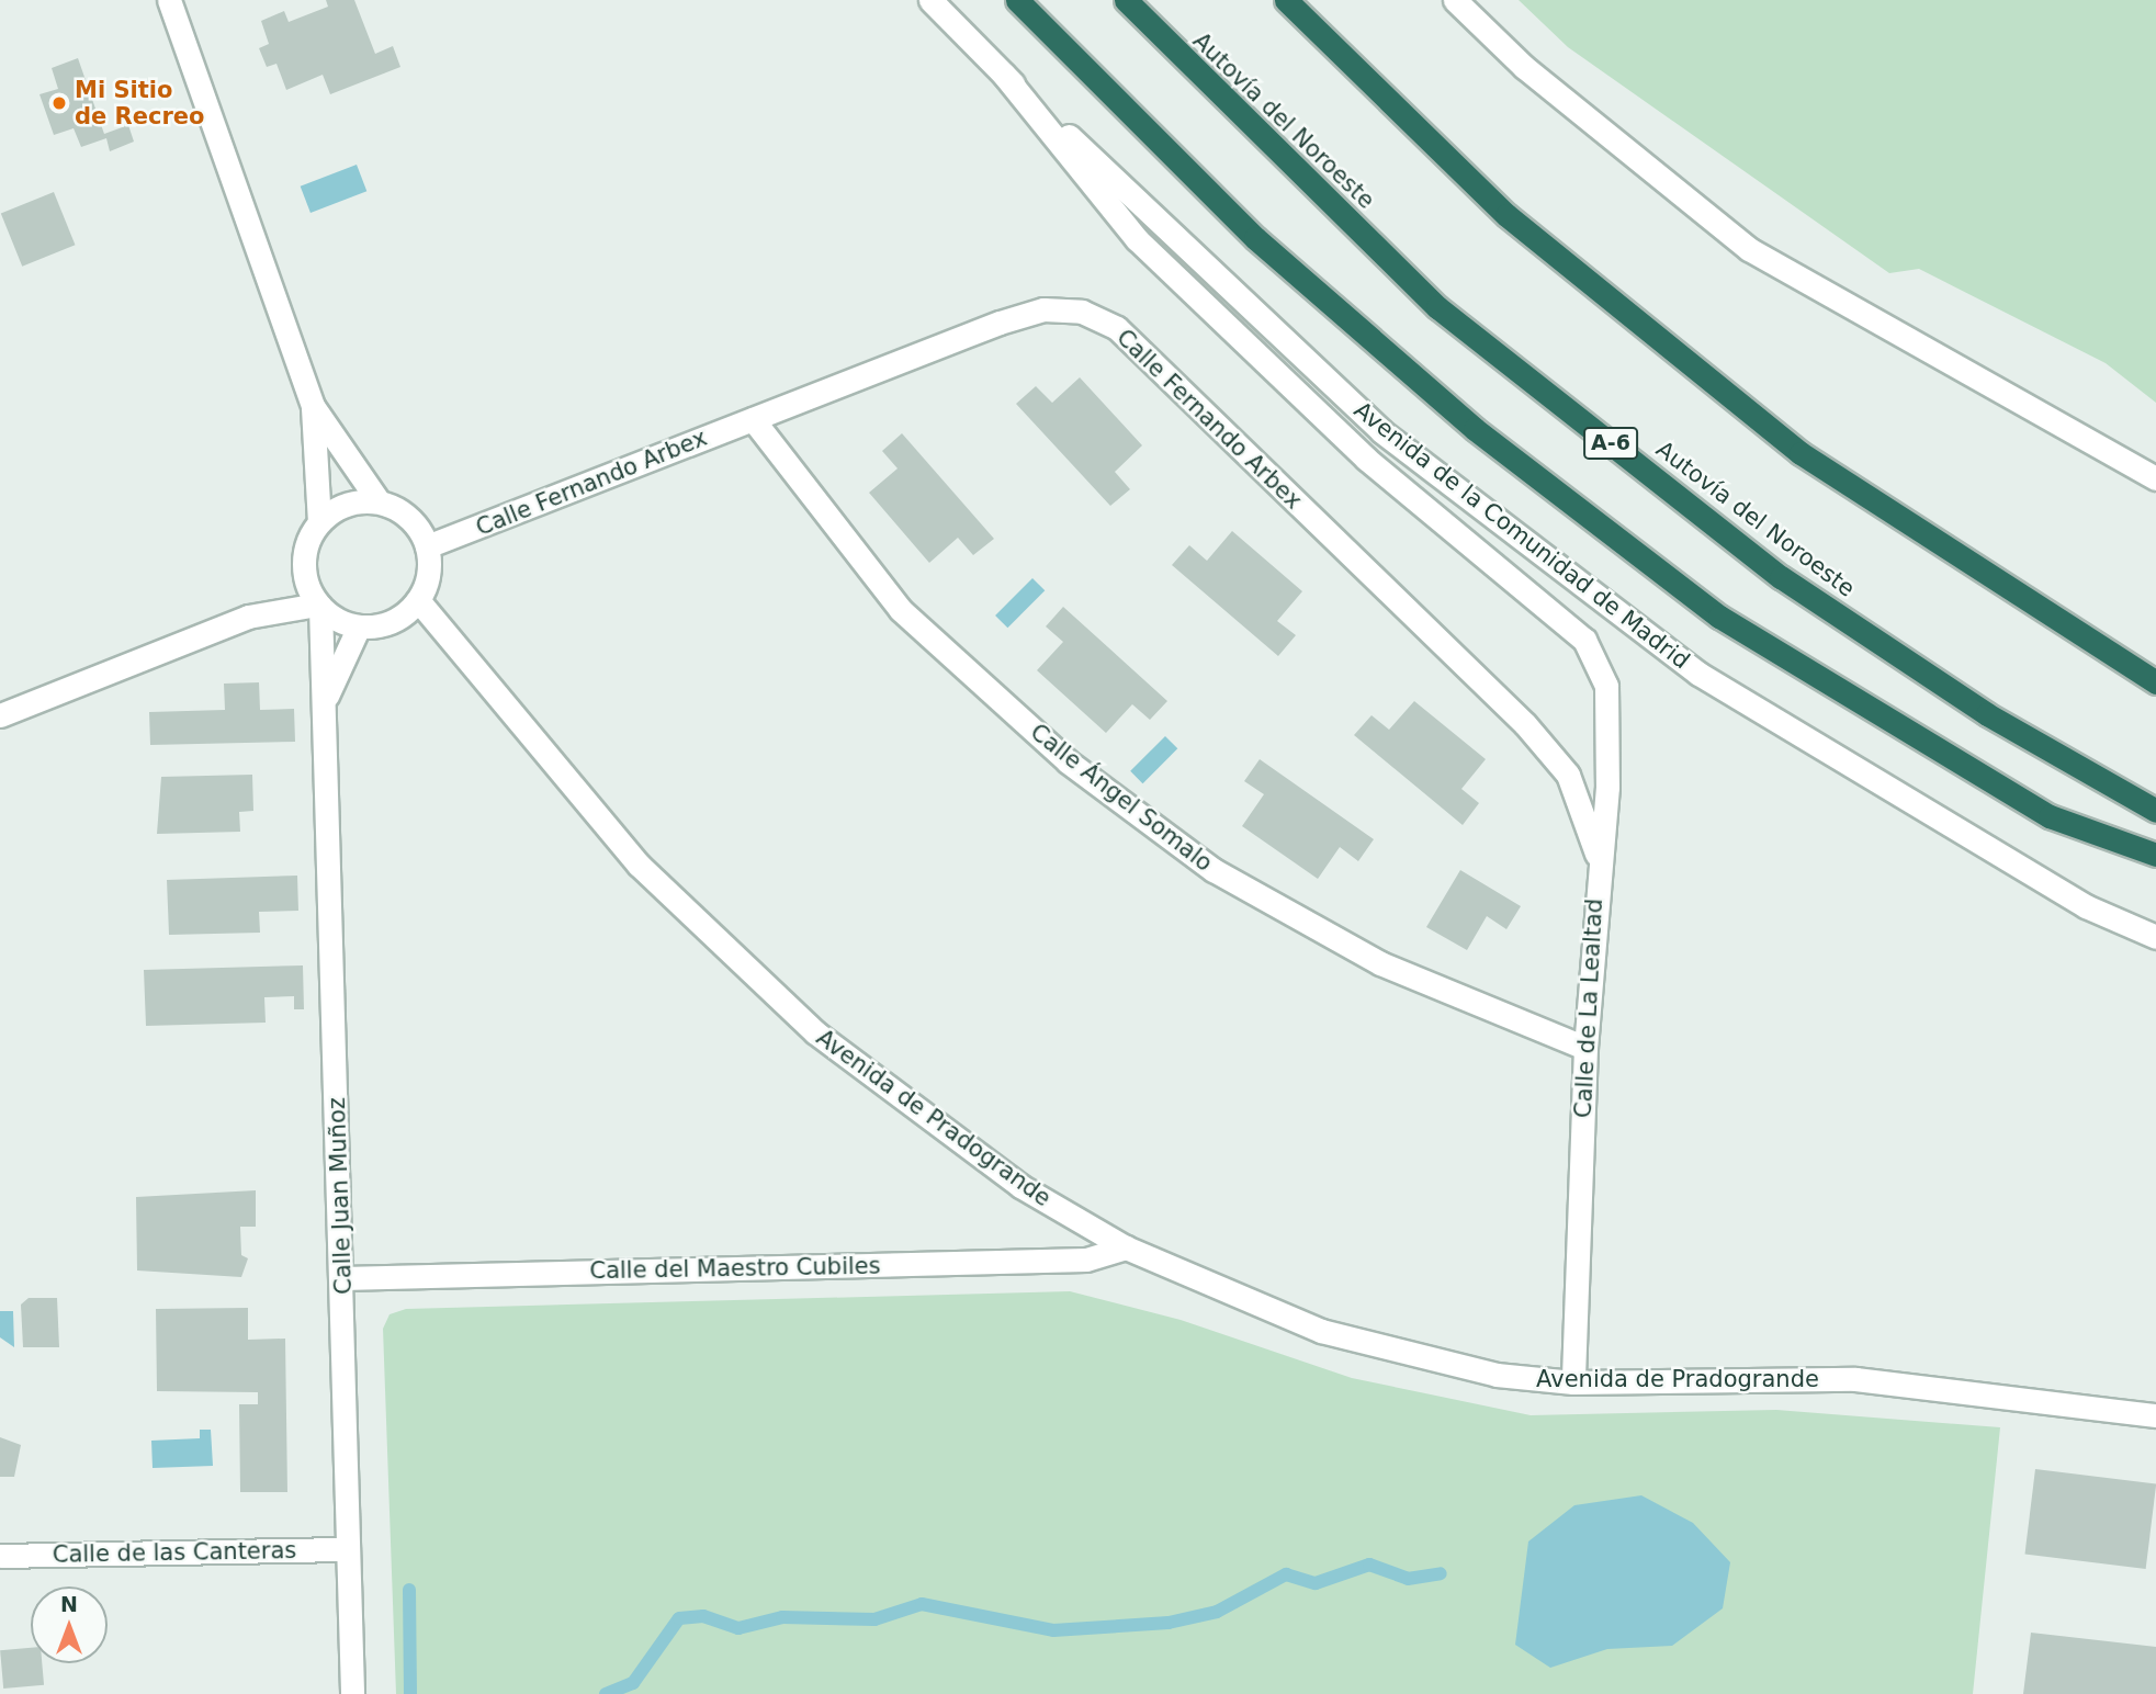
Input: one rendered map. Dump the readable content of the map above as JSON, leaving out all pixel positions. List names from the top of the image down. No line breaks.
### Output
{"streets":{"highway":["Autovía del Noroeste","A-6"],"street":["Calle Fernando Arbex","Avenida de la Comunidad de Madrid","Calle Ángel Somalo","Calle de La Lealtad","Avenida de Pradogrande","Calle Juan Muñoz","Calle del Maestro Cubiles","Calle de las Canteras"]},"crossings":[["Calle Fernando Arbex","Calle Ángel Somalo"],["Calle Fernando Arbex","Calle de La Lealtad"],["Calle Fernando Arbex","Avenida de Pradogrande"],["Calle Fernando Arbex","Calle Juan Muñoz"],["Avenida de la Comunidad de Madrid","Calle de La Lealtad"],["Calle Ángel Somalo","Calle de La Lealtad"],["Calle de La Lealtad","Avenida de Pradogrande"],["Avenida de Pradogrande","Calle Juan Muñoz"],["Avenida de Pradogrande","Calle del Maestro Cubiles"],["Calle Juan Muñoz","Calle del Maestro Cubiles"],["Calle Juan Muñoz","Calle de las Canteras"]],"places":["Mi Sitio de Recreo"],"north":"top"}
